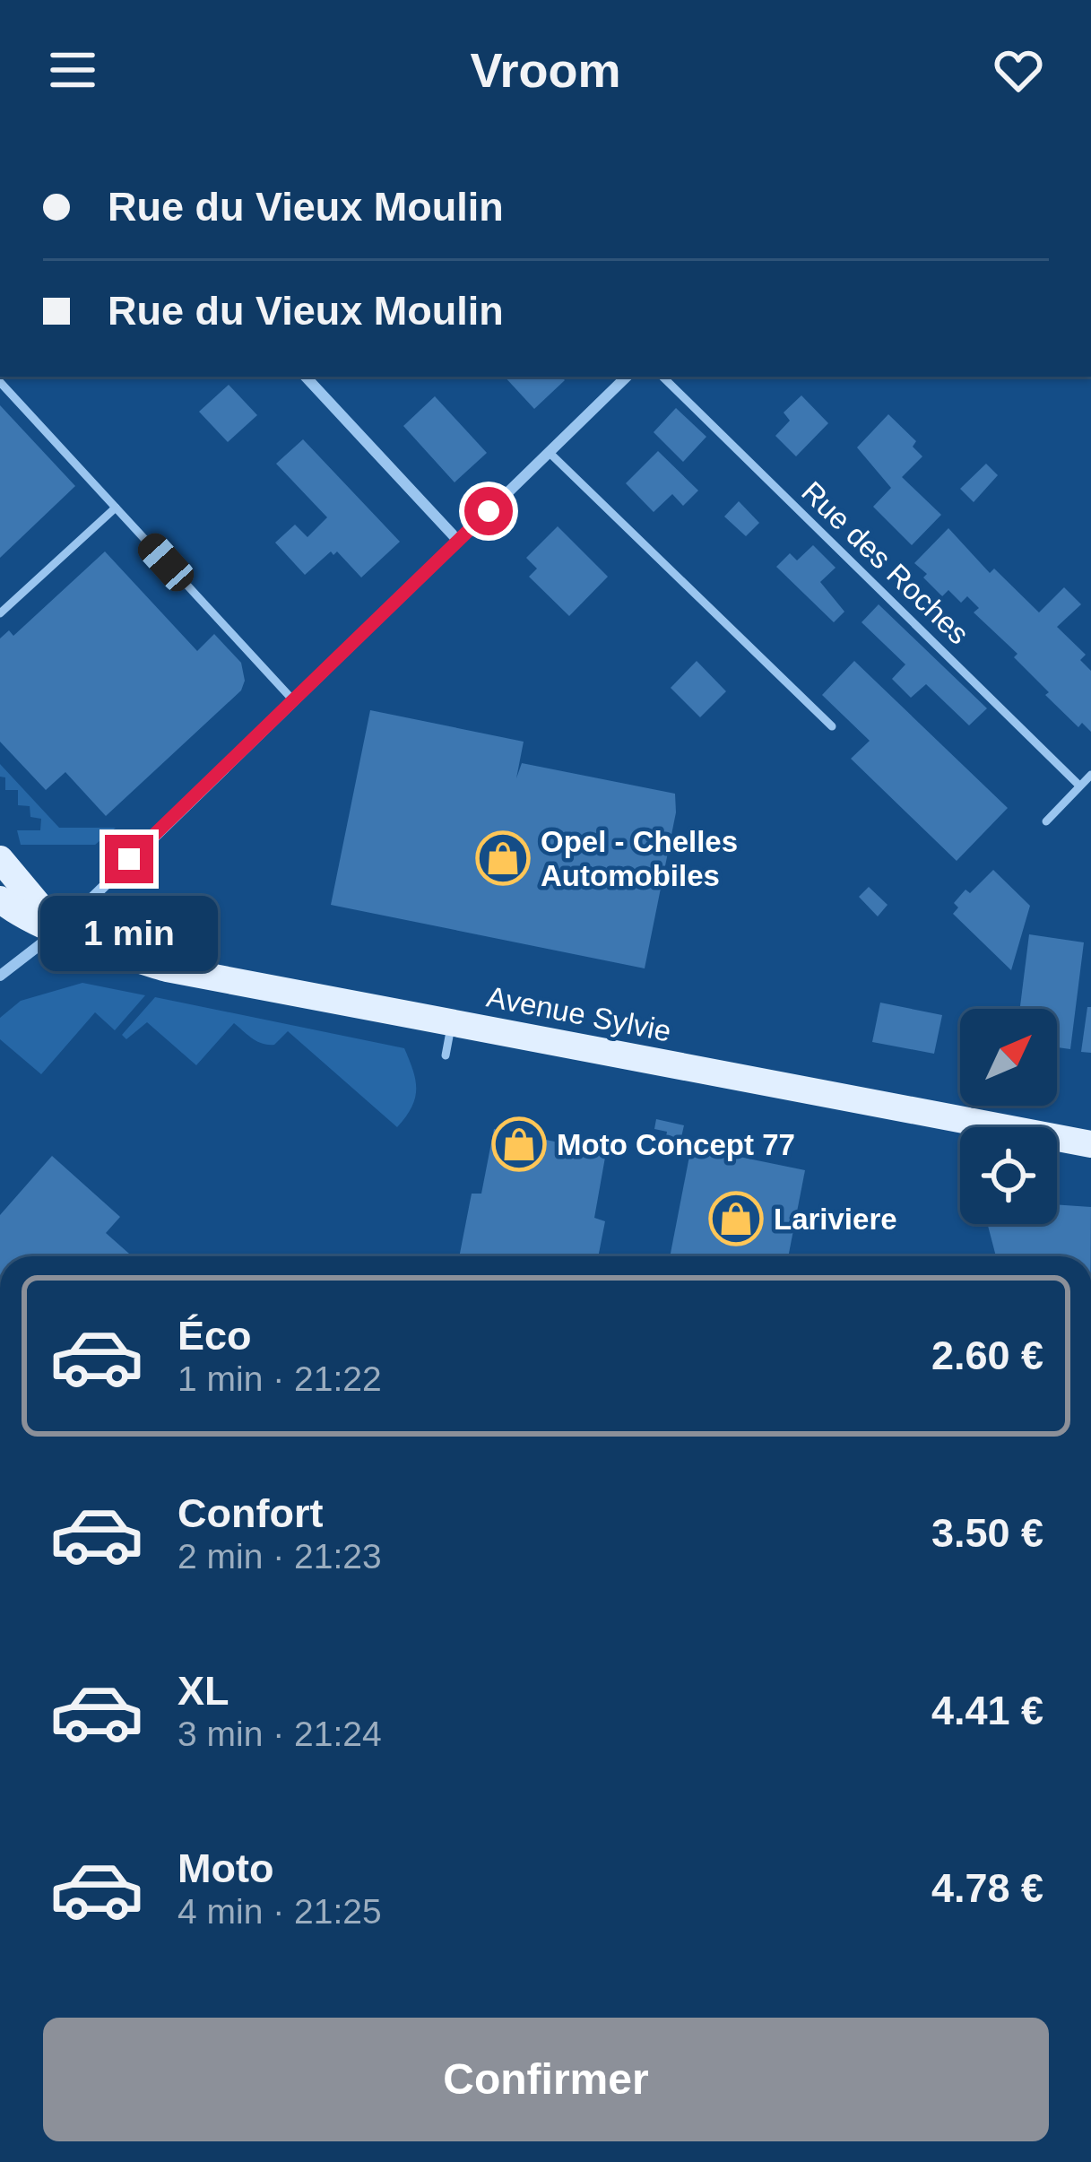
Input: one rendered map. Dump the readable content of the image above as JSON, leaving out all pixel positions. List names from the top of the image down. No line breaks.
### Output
{"streets":{"main road":["Avenue Sylvie"],"lane":["Rue des Roches"]},"places":{"shop":["Opel - Chelles Automobiles","Moto Concept 77","Lariviere"]},"north":"top right","page":{"header":"Vroom","banner":["Rue du Vieux Moulin","Rue du Vieux Moulin"],"bubble":"1 min","list":[{"name":"Éco","note":"1 min · 21:22","value":"2.60 €"},{"name":"Confort","note":"2 min · 21:23","value":"3.50 €"},{"name":"XL","note":"3 min · 21:24","value":"4.41 €"},{"name":"Moto","note":"4 min · 21:25","value":"4.78 €"}],"buttons":"Confirmer"}}
